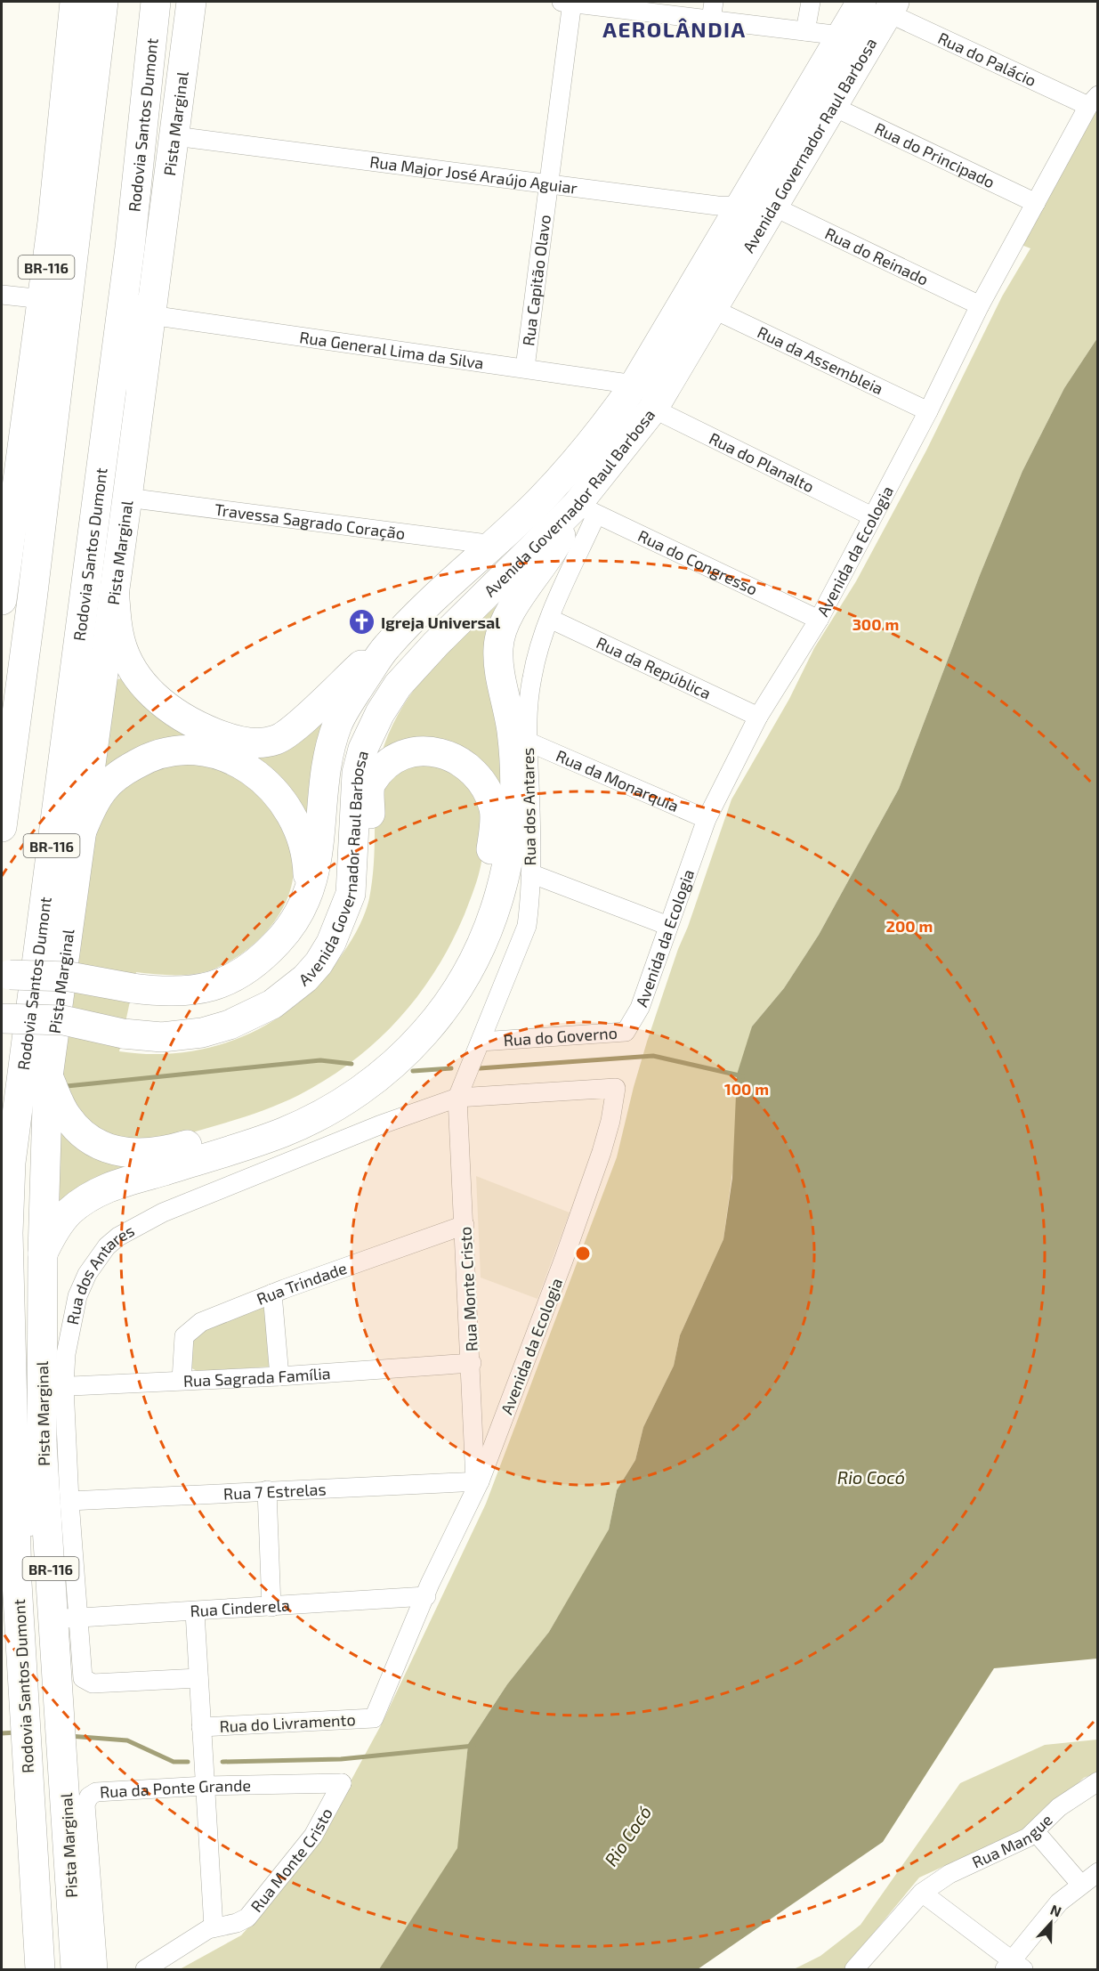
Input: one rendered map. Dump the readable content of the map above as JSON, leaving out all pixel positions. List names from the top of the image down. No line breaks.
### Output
{"streets":{"main road":["Rodovia Santos Dumont","Pista Marginal","Avenida Governador Raul Barbosa","BR-116"],"street":["Rua do Palácio","Rua do Principado","Rua Major José Araújo Aguiar","Rua do Reinado","Rua Capitão Olavo","Rua General Lima da Silva","Rua da Assembleia","Rua do Planalto","Travessa Sagrado Coração","Avenida da Ecologia","Rua do Congresso","Rua da República","Rua da Monarquia","Rua dos Antares","Rua do Governo","Rua Trindade","Rua Monte Cristo","Rua Sagrada Família","Rua 7 Estrelas","Rua Cinderela","Rua do Livramento","Rua da Ponte Grande","Rua Mangue"]},"crossings":[["Rua do Palácio","Avenida Governador Raul Barbosa"],["Rua do Palácio","Avenida da Ecologia"],["Pista Marginal","Rua Major José Araújo Aguiar"],["Pista Marginal","Rua General Lima da Silva"],["Pista Marginal","Travessa Sagrado Coração"],["Pista Marginal","Rua dos Antares"],["Pista Marginal","Rua Sagrada Família"],["Pista Marginal","Rua Cinderela"],["Avenida Governador Raul Barbosa","Rua do Principado"],["Avenida Governador Raul Barbosa","Rua Major José Araújo Aguiar"],["Avenida Governador Raul Barbosa","Rua do Reinado"],["Avenida Governador Raul Barbosa","Rua General Lima da Silva"],["Avenida Governador Raul Barbosa","Rua da Assembleia"],["Avenida Governador Raul Barbosa","Rua do Planalto"],["Avenida Governador Raul Barbosa","Travessa Sagrado Coração"],["Avenida Governador Raul Barbosa","Rua do Congresso"],["Avenida Governador Raul Barbosa","Rua dos Antares"],["Rua do Principado","Avenida da Ecologia"],["Rua Major José Araújo Aguiar","Rua do Reinado"],["Rua Major José Araújo Aguiar","Rua Capitão Olavo"],["Rua do Reinado","Avenida da Ecologia"],["Rua Capitão Olavo","Rua General Lima da Silva"],["Rua da Assembleia","Avenida da Ecologia"],["Rua do Planalto","Avenida da Ecologia"],["Avenida da Ecologia","Rua do Congresso"],["Avenida da Ecologia","Rua da República"],["Avenida da Ecologia","Rua da Monarquia"],["Avenida da Ecologia","Rua dos Antares"],["Avenida da Ecologia","Rua do Governo"],["Avenida da Ecologia","Rua Monte Cristo"],["Avenida da Ecologia","Rua 7 Estrelas"],["Rua do Congresso","Rua dos Antares"],["Rua da República","Rua dos Antares"],["Rua da Monarquia","Rua dos Antares"],["Rua dos Antares","Rua do Governo"],["Rua dos Antares","Rua Monte Cristo"],["Rua dos Antares","Rua Sagrada Família"],["Rua dos Antares","Rua 7 Estrelas"],["Rua dos Antares","Rua Cinderela"],["Rua Trindade","Rua Monte Cristo"],["Rua Trindade","Rua Sagrada Família"],["Rua Monte Cristo","Rua Sagrada Família"],["Rua Monte Cristo","Rua 7 Estrelas"],["Rua Monte Cristo","Rua Cinderela"],["Rua Monte Cristo","Rua do Livramento"],["Rua Monte Cristo","Rua da Ponte Grande"]],"districts":["AEROLÂNDIA"],"water":["Rio Cocó"],"places":{"church":["Igreja Universal"]},"north":"top","rings":["300 m","200 m","100 m"]}
